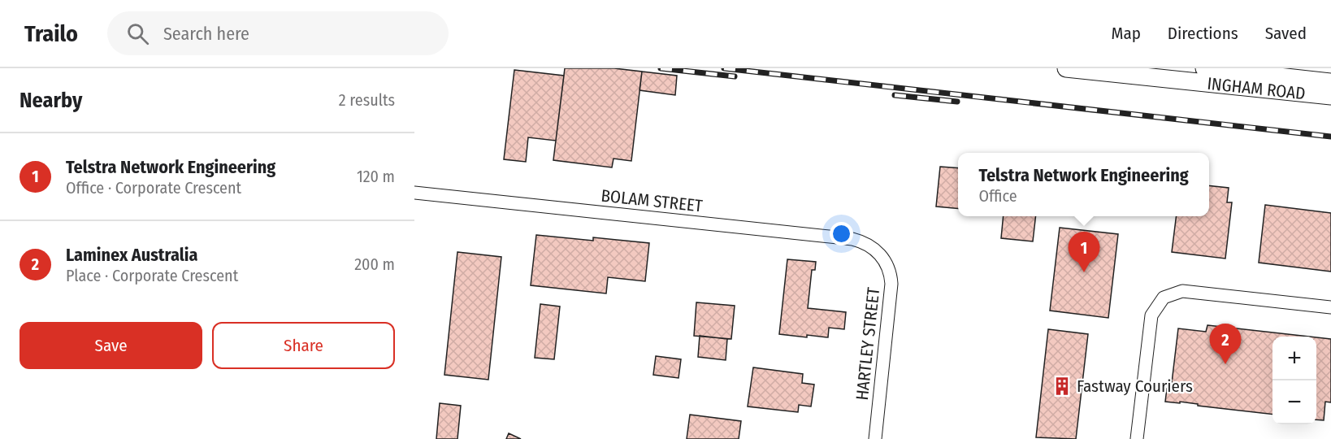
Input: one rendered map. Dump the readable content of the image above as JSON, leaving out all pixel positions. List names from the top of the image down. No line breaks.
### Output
{"streets":{"main road":["INGHAM ROAD"],"street":["BOLAM STREET","HARTLEY STREET"]},"crossings":[["BOLAM STREET","HARTLEY STREET"]],"places":{"building":["Fastway Couriers"]},"page":{"header":"Trailo","search":"Search here","nav":["Map","Directions","Saved"],"heading":["Nearby","2 results"],"list":[{"mark":"1","name":"Telstra Network Engineering","note":"Office · Corporate Crescent","value":"120 m"},{"mark":"2","name":"Laminex Australia","note":"Place · Corporate Crescent","value":"200 m"}],"popup":["Telstra Network Engineering","Office"],"pins":["1","2"],"buttons":["Save","Share"],"map_buttons":["+","−"]}}
